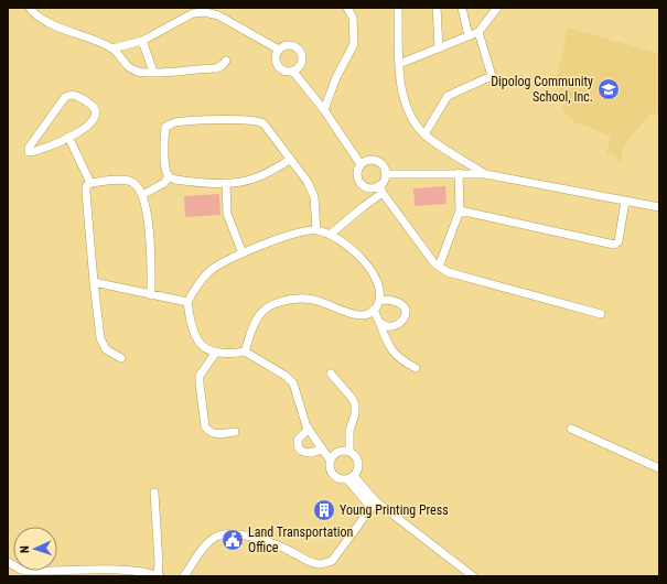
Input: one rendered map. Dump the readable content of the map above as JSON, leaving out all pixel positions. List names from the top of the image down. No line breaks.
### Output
{"places":{"school or university":["Dipolog Community School, Inc."],"building":["Young Printing Press"],"public building":["Land Transportation Office"]},"north":"left"}
